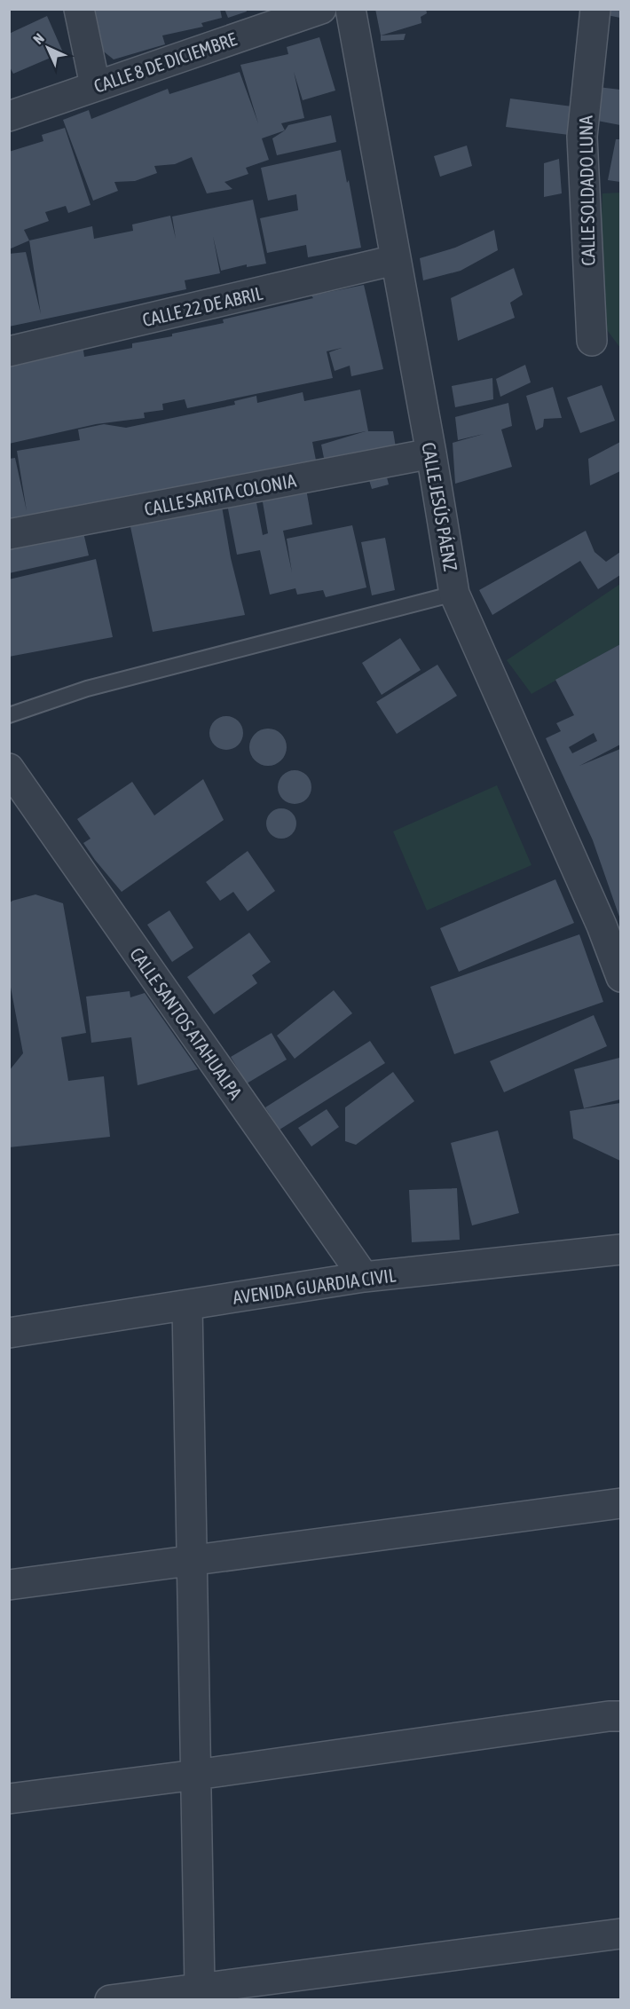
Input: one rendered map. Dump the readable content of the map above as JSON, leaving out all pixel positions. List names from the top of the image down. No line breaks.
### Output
{"streets":{"street":["CALLE 8 DE DICIEMBRE","CALLE SOLDADO LUNA","CALLE 22 DE ABRIL","CALLE SARITA COLONIA","CALLE JESÚS PÁENZ","CALLE SANTOS ATAHUALPA","AVENIDA GUARDIA CIVIL"]},"crossings":[["CALLE 22 DE ABRIL","CALLE JESÚS PÁENZ"],["CALLE SARITA COLONIA","CALLE JESÚS PÁENZ"],["CALLE SANTOS ATAHUALPA","AVENIDA GUARDIA CIVIL"]],"north":"top left"}
